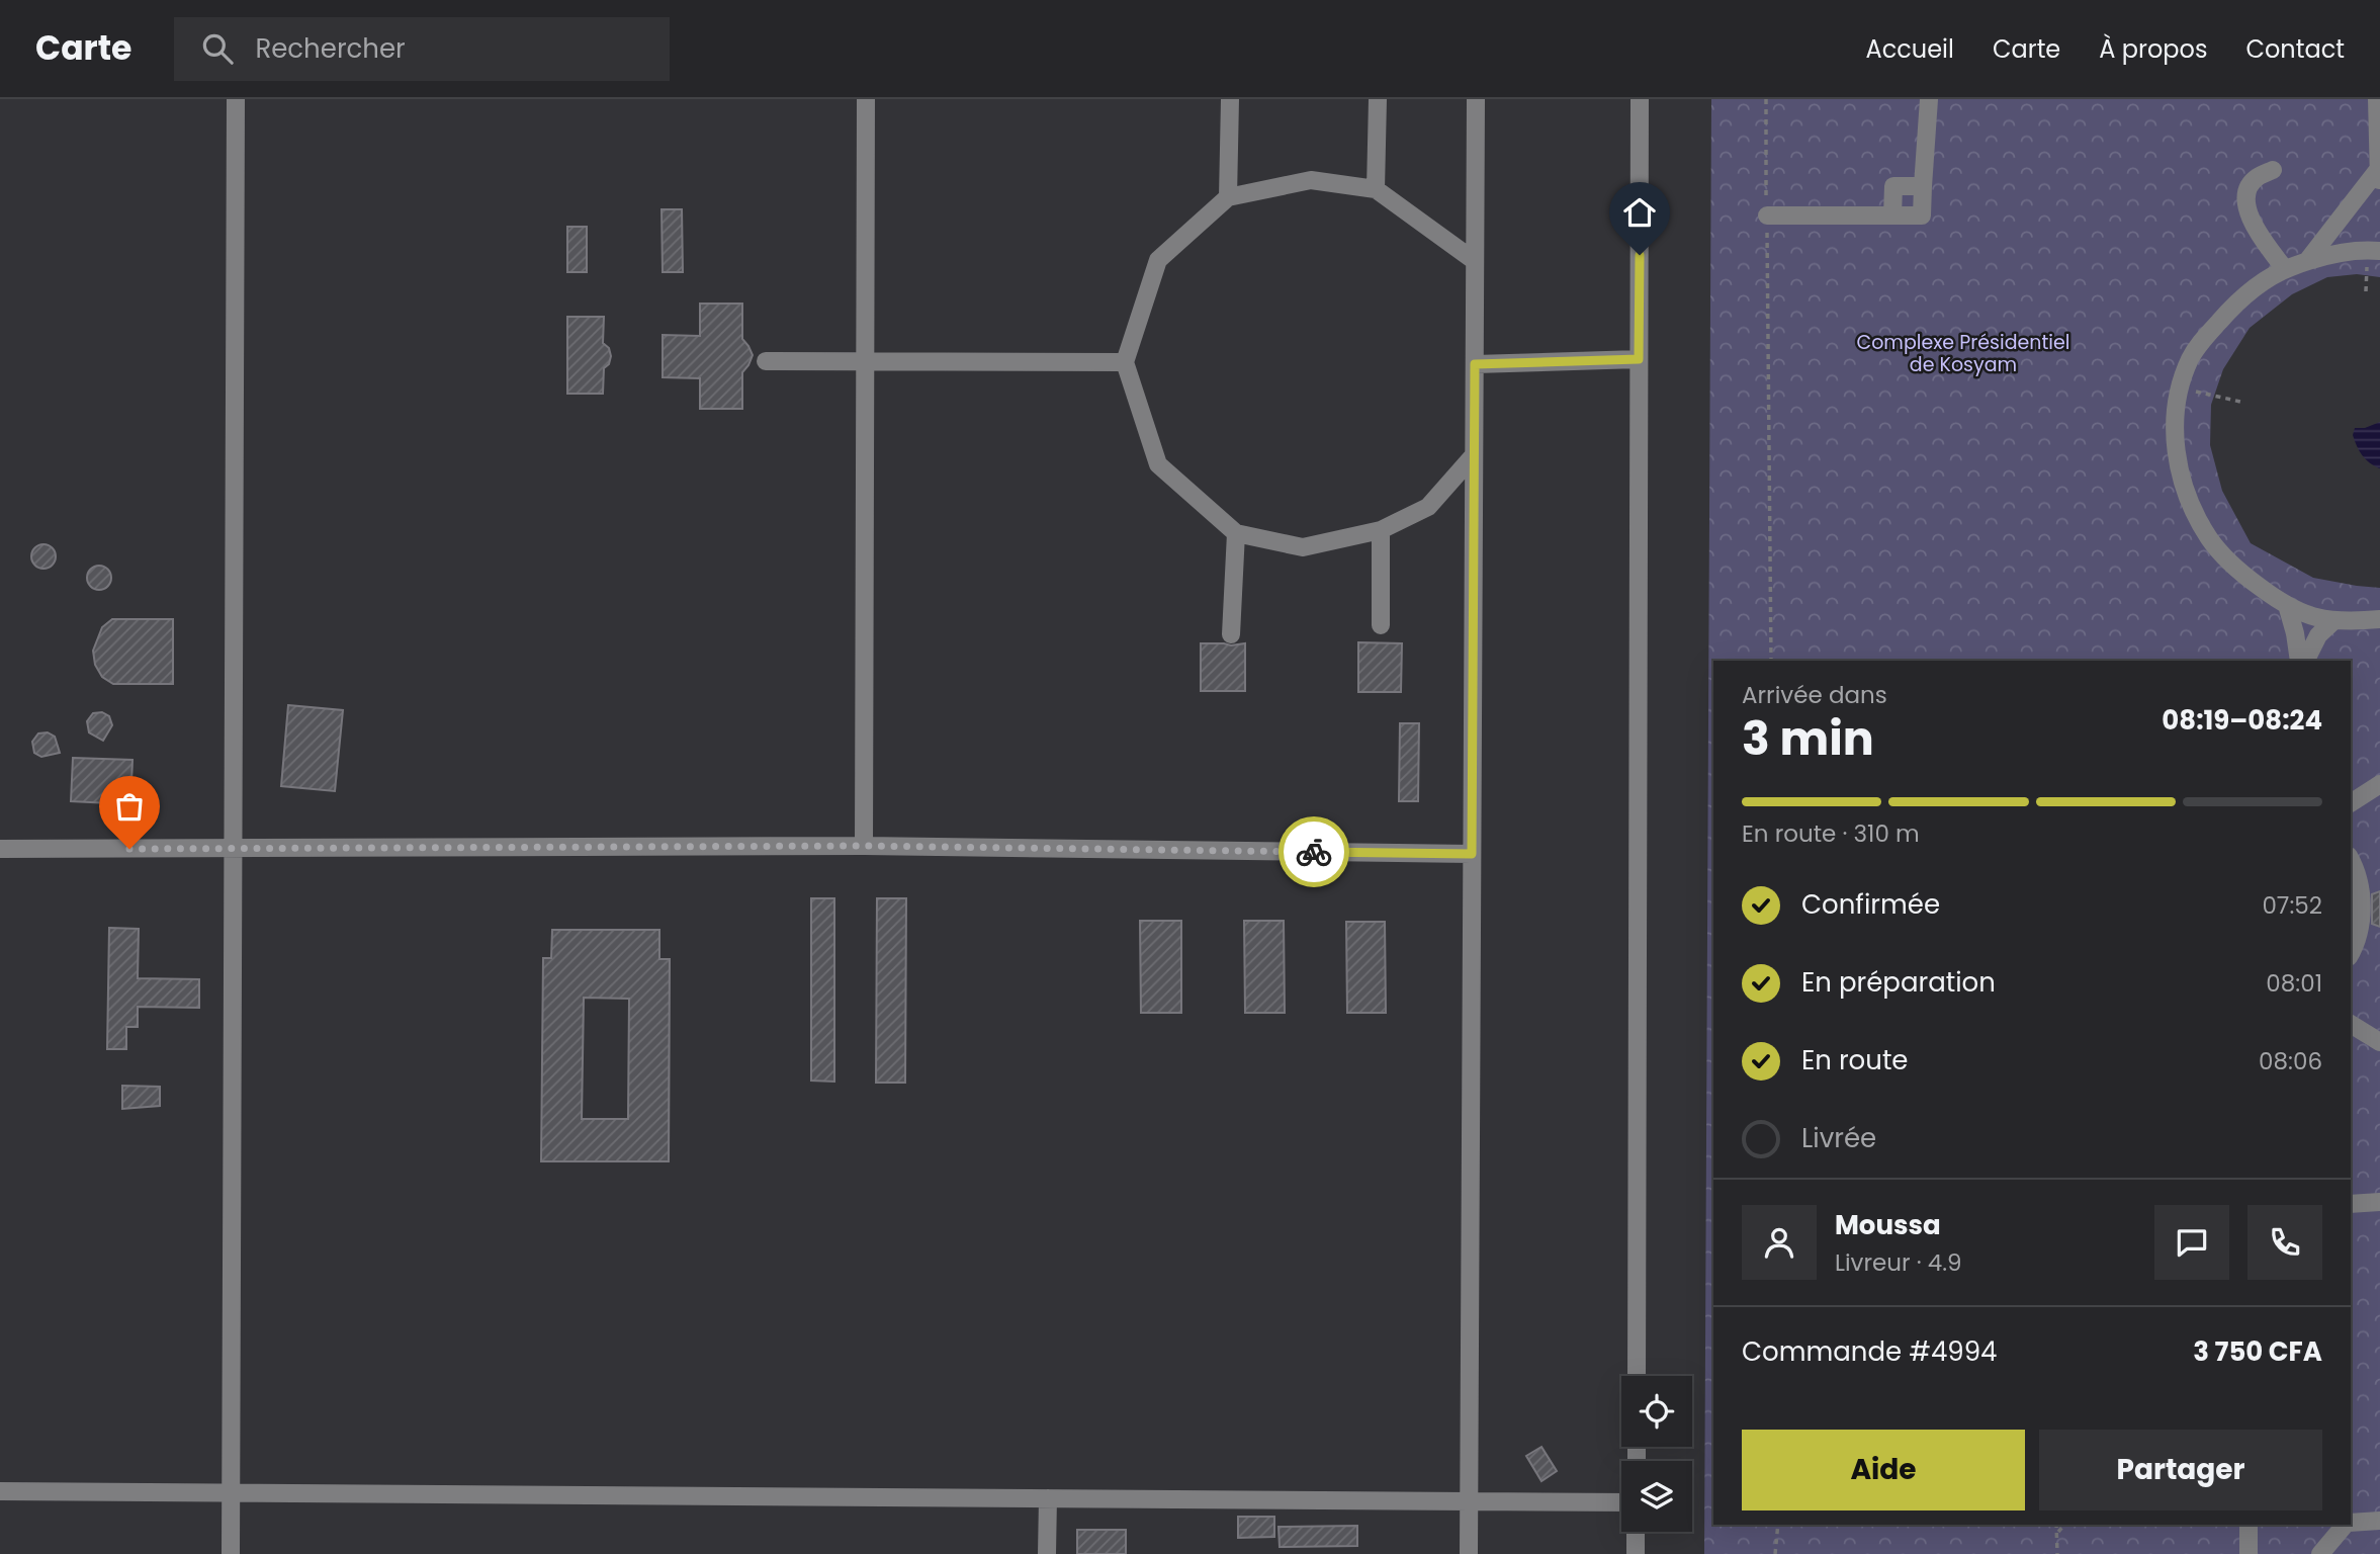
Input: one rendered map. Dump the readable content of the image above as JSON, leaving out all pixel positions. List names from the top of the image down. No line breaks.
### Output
{"parks":["Complexe Présidentiel de Kosyam"],"page":{"header":"Carte","search":"Rechercher","nav":["Accueil","Carte","À propos","Contact"],"heading":["3 min","Arrivée dans","08:19–08:24"],"panel":["Moussa","Livreur · 4.9","Commande #4994","3 750 CFA"],"bar":"En route · 310 m","list":[["Confirmée","07:52"],["En préparation","08:01"],["En route","08:06"],"Livrée"],"buttons":["Aide","Partager"]}}
